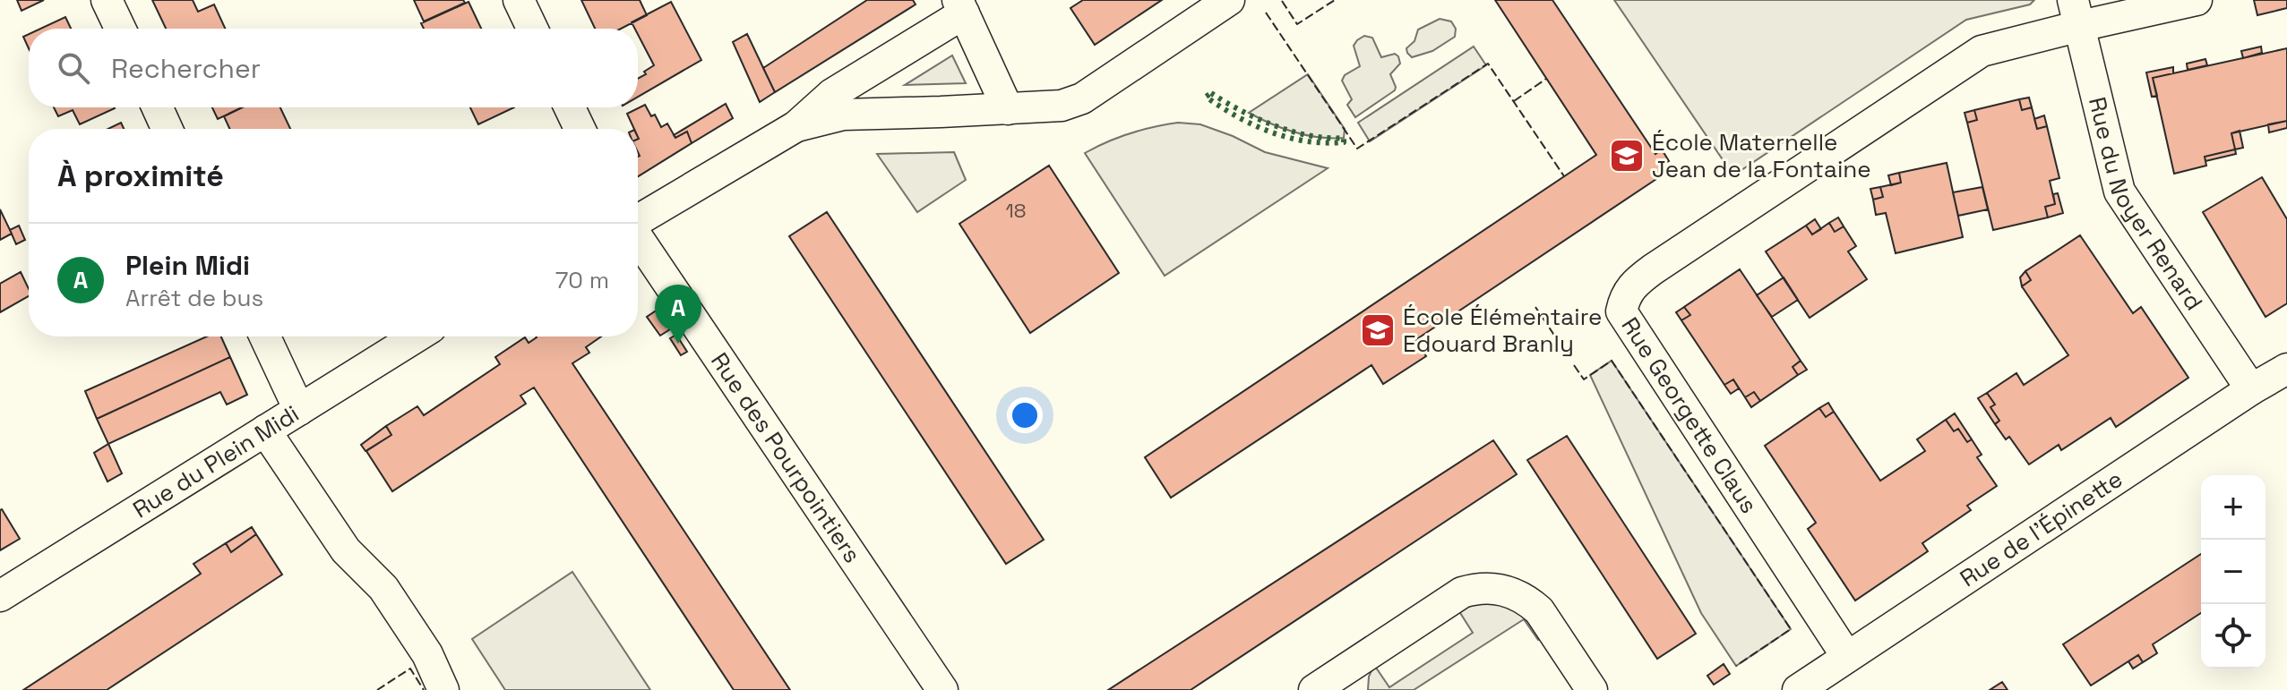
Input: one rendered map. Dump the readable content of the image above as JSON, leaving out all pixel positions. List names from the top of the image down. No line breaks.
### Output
{"streets":{"street":["Rue du Noyer Renard","Rue Georgette Claus","Rue des Pourpointiers","Rue du Plein Midi","Rue de l'Épinette"]},"crossings":[["Rue du Noyer Renard","Rue Georgette Claus"],["Rue du Noyer Renard","Rue de l'Épinette"],["Rue Georgette Claus","Rue de l'Épinette"]],"places":{"school or university":["École Maternelle Jean de la Fontaine","École Élémentaire Edouard Branly"]},"house_numbers":["18"],"page":{"search":"Rechercher","heading":"À proximité","list":[{"mark":"A","name":"Plein Midi","note":"Arrêt de bus","value":"70 m"}],"pins":"A","map_buttons":["+","−"]}}
